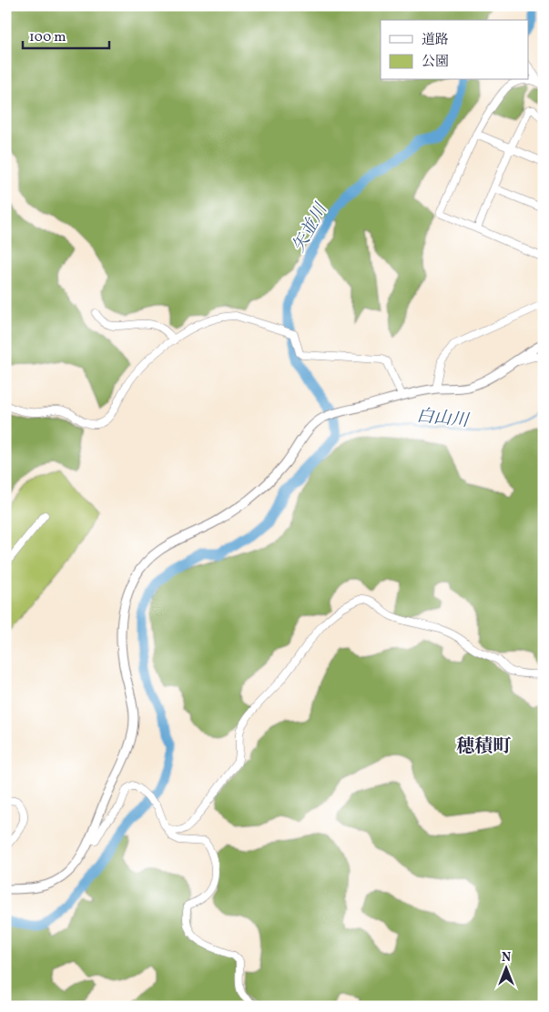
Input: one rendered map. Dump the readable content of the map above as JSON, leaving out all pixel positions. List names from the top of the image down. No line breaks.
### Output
{"districts":["穂積町"],"water":["矢並川","白山川"],"legend":["道路","公園"],"scale_bar":"100 m","north":"top"}
